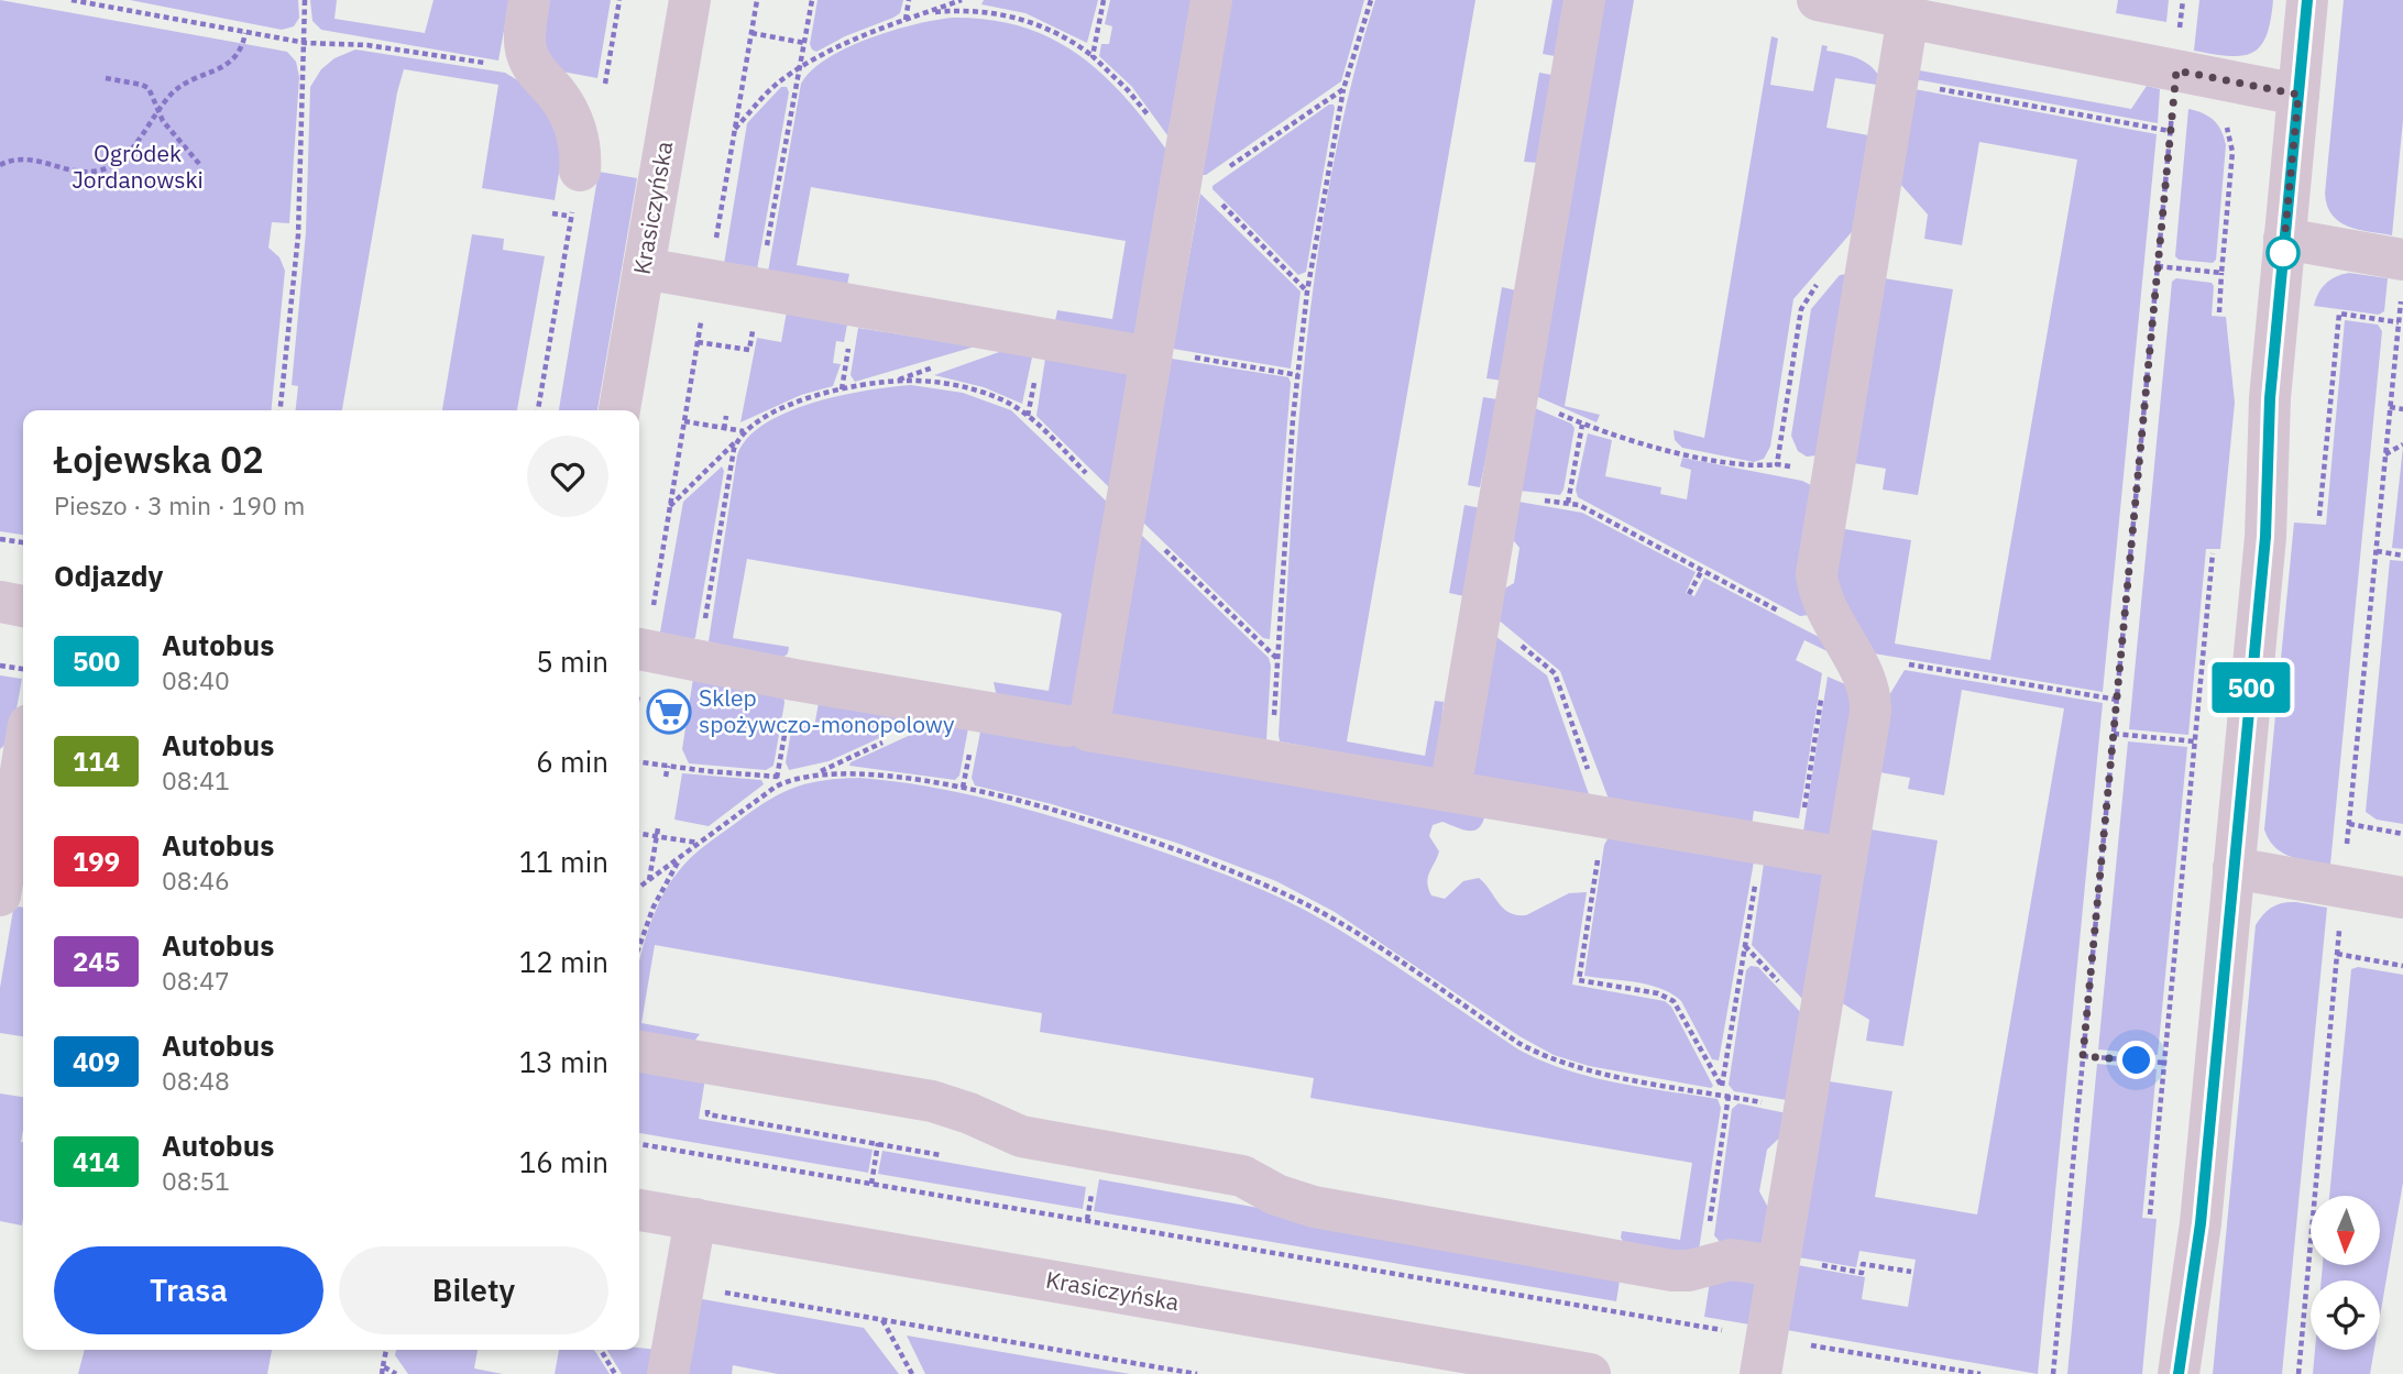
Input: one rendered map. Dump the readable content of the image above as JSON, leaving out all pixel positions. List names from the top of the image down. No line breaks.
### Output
{"streets":{"street":["Krasiczyńska"]},"parks":["Ogródek Jordanowski"],"places":{"supermarket":["Sklep spożywczo-monopolowy"]},"lines":["bus line 500"],"north":"bottom","page":{"on_map":"500","heading":[["Łojewska 02","Pieszo · 3 min · 190 m"],"Odjazdy"],"list":[{"mark":"500","name":"Autobus","note":"08:40","value":"5 min"},{"mark":"114","name":"Autobus","note":"08:41","value":"6 min"},{"mark":"199","name":"Autobus","note":"08:46","value":"11 min"},{"mark":"245","name":"Autobus","note":"08:47","value":"12 min"},{"mark":"409","name":"Autobus","note":"08:48","value":"13 min"},{"mark":"414","name":"Autobus","note":"08:51","value":"16 min"}],"buttons":["Trasa","Bilety"]}}
